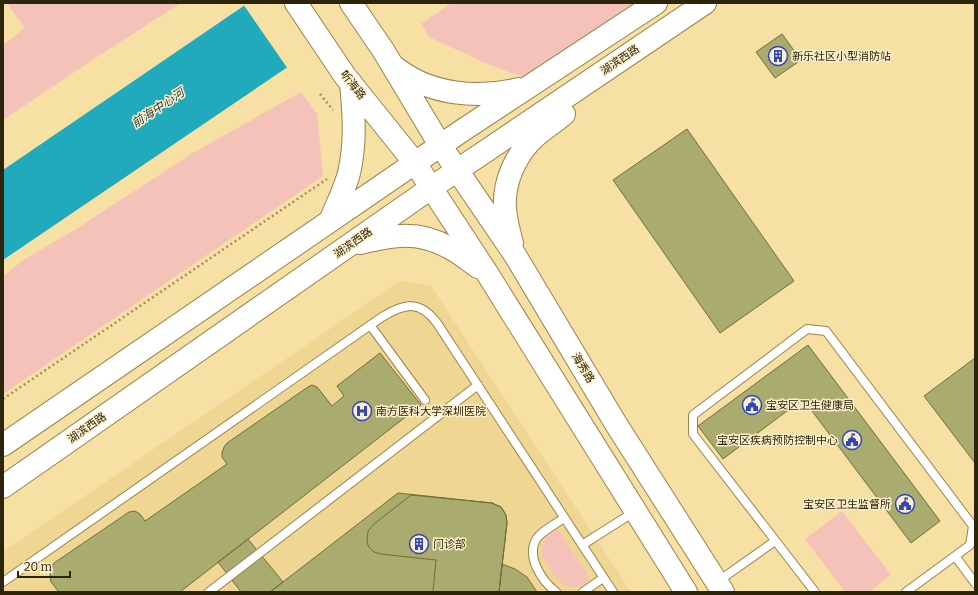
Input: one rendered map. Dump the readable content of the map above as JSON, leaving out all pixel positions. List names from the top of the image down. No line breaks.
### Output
{"streets":{"main road":["湖滨西路","听海路","海秀路"]},"crossings":[["湖滨西路","海秀路"]],"water":["前海中心河"],"places":{"building":["新乐社区小型消防站","门诊部"],"public building":["宝安区卫生健康局","宝安区疾病预防控制中心","宝安区卫生监督所"],"hospital":["南方医科大学深圳医院"]},"scale_bar":"20 m"}
